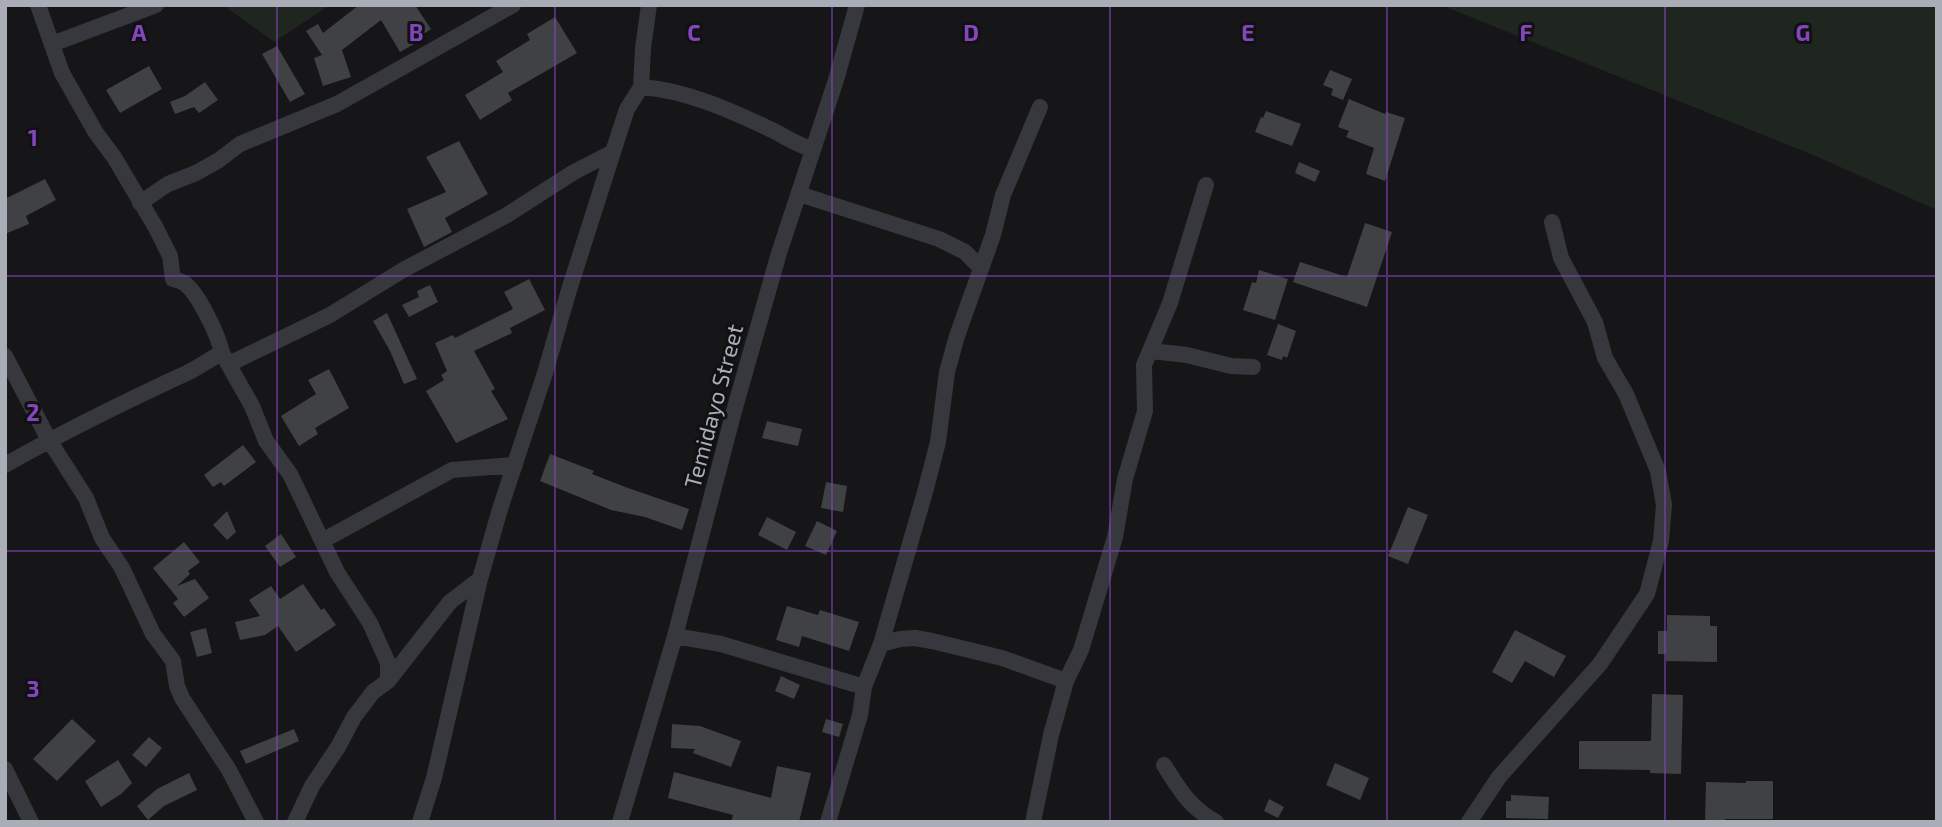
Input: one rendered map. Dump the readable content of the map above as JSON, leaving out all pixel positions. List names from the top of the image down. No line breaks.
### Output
{"streets":{"street":["Temidayo Street"]},"grid":{"columns":["A","B","C","D","E","F","G"],"rows":["1","2","3"]}}
